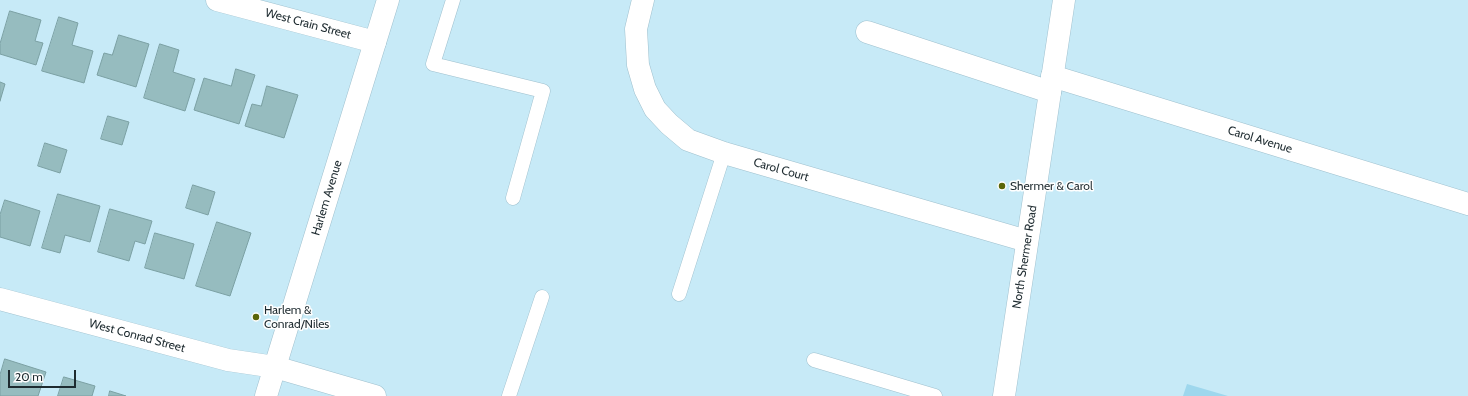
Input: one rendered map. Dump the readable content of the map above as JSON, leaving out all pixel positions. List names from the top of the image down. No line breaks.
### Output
{"streets":{"street":["West Crain Street","Carol Avenue","Carol Court","Harlem Avenue","North Shermer Road","West Conrad Street"]},"crossings":[["West Crain Street","Harlem Avenue"],["Carol Avenue","North Shermer Road"],["Carol Court","North Shermer Road"],["Harlem Avenue","West Conrad Street"]],"places":["Shermer & Carol","Harlem & Conrad/Niles"],"scale_bar":"20 m"}
